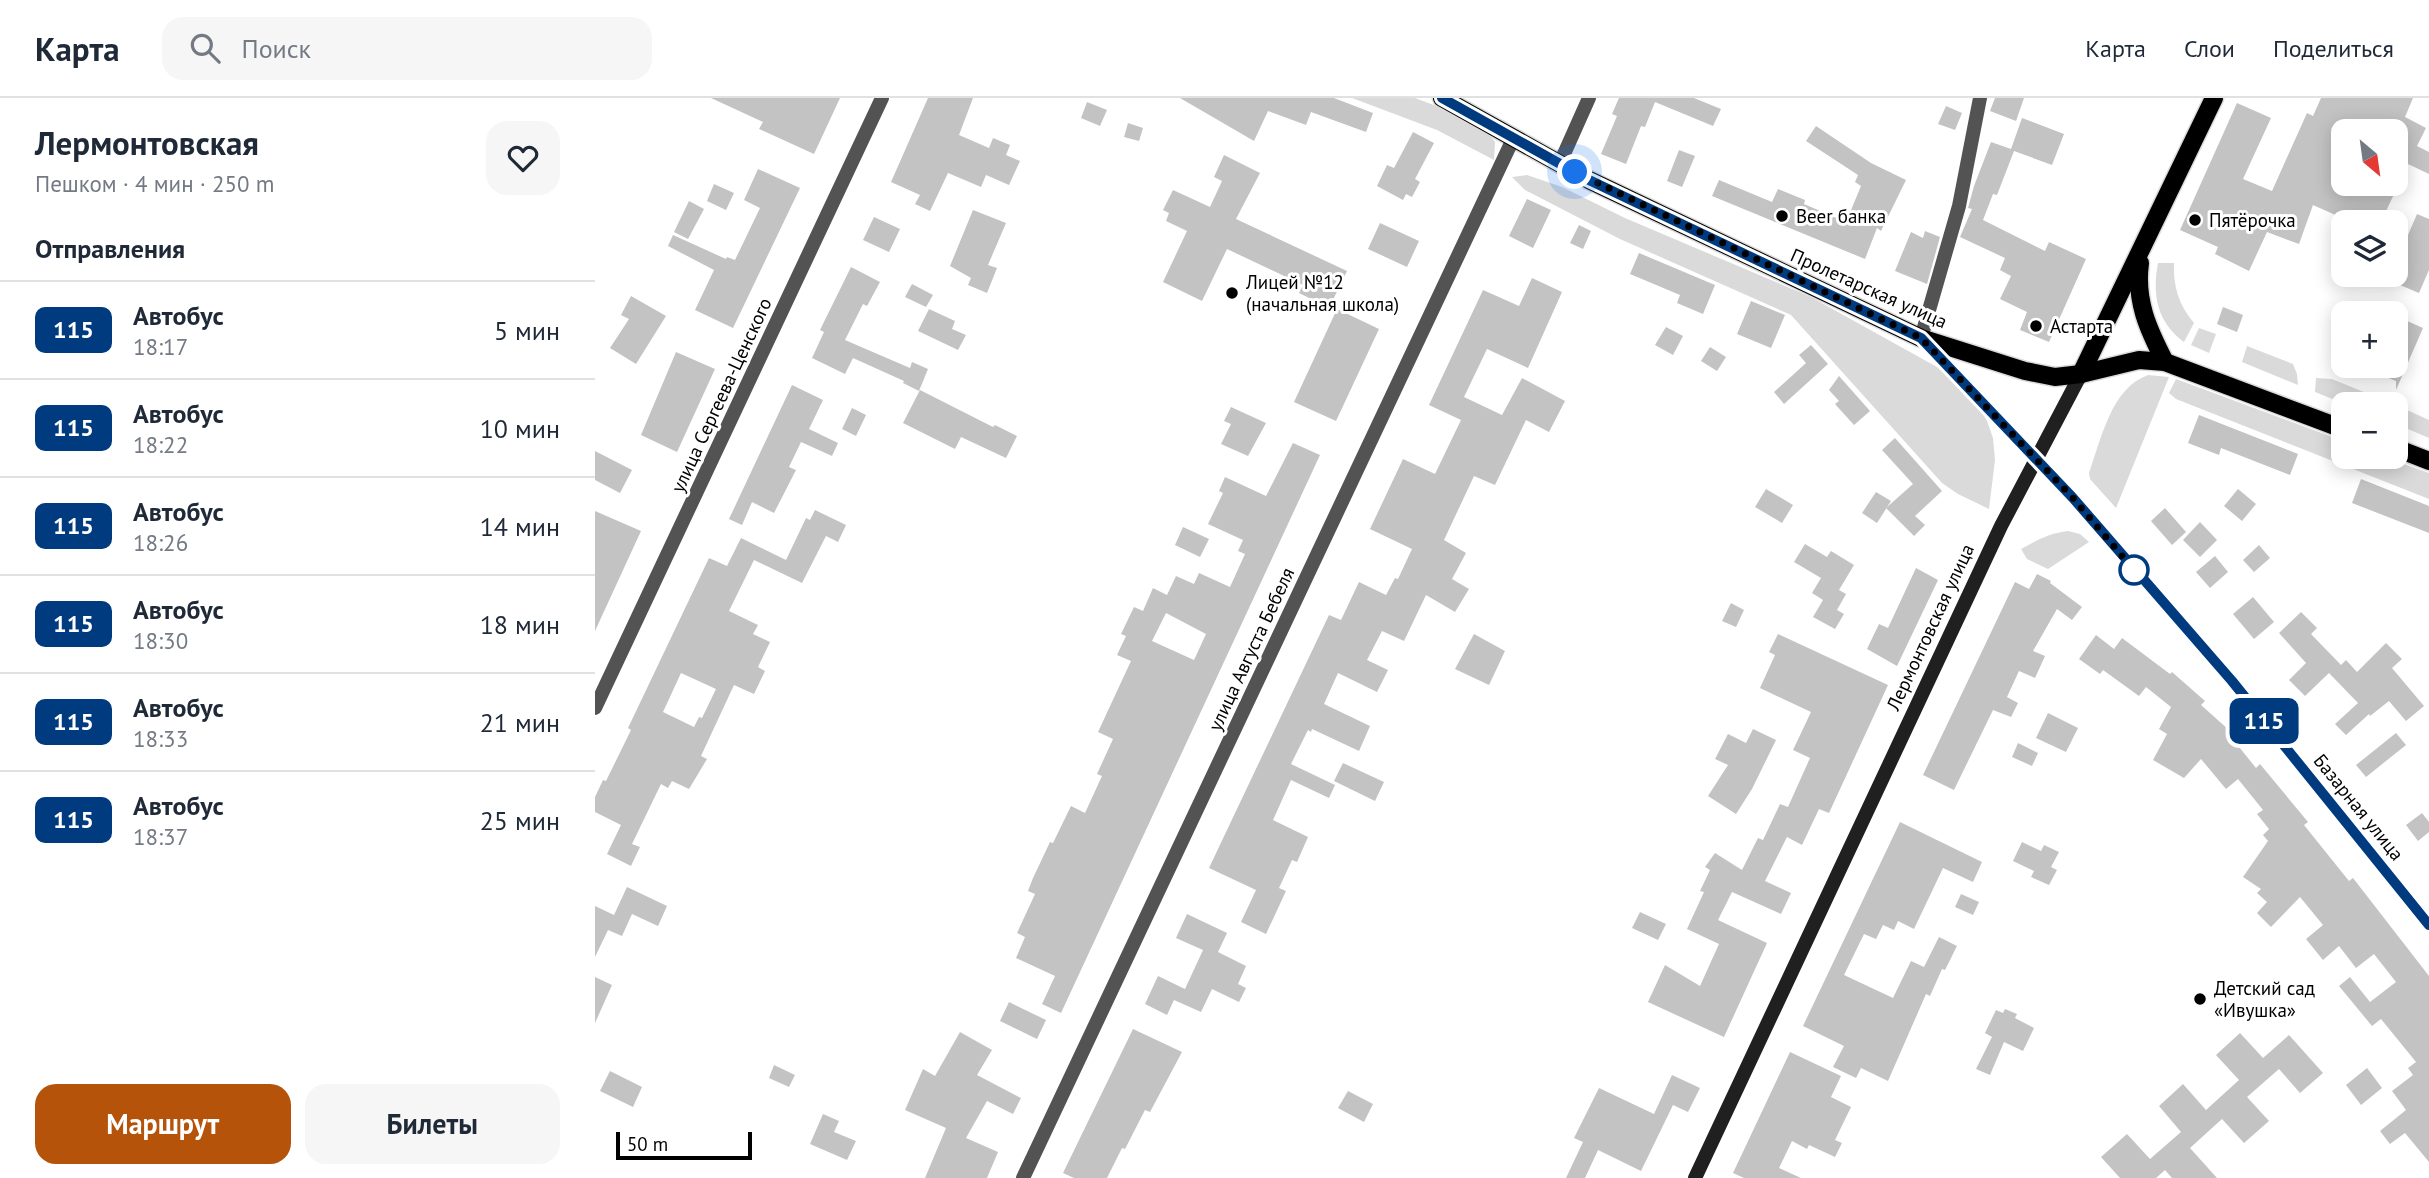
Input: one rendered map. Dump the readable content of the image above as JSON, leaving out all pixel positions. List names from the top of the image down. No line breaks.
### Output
{"streets":{"main road":["Пролетарская улица","Лермонтовская улица","Базарная улица"],"street":["улица Сергеева-Ценского","улица Августа Бебеля"]},"crossings":[["Пролетарская улица","Лермонтовская улица"],["Пролетарская улица","улица Августа Бебеля"],["Пролетарская улица","Базарная улица"],["Лермонтовская улица","Базарная улица"]],"places":["Beer банка","Пятёрочка","Лицей №12 (начальная школа)","Астарта","Детский сад «Ивушка»"],"lines":["bus line 115"],"scale_bar":"50 m","north":"bottom right","page":{"header":"Карта","search":"Поиск","nav":["Карта","Слои","Поделиться"],"heading":[["Лермонтовская","Пешком · 4 мин · 250 m"],"Отправления"],"on_map":"115","map_buttons":["+","−"],"list":[{"mark":"115","name":"Автобус","note":"18:17","value":"5 мин"},{"mark":"115","name":"Автобус","note":"18:22","value":"10 мин"},{"mark":"115","name":"Автобус","note":"18:26","value":"14 мин"},{"mark":"115","name":"Автобус","note":"18:30","value":"18 мин"},{"mark":"115","name":"Автобус","note":"18:33","value":"21 мин"},{"mark":"115","name":"Автобус","note":"18:37","value":"25 мин"}],"buttons":["Маршрут","Билеты"],"scale":"50 m"}}
